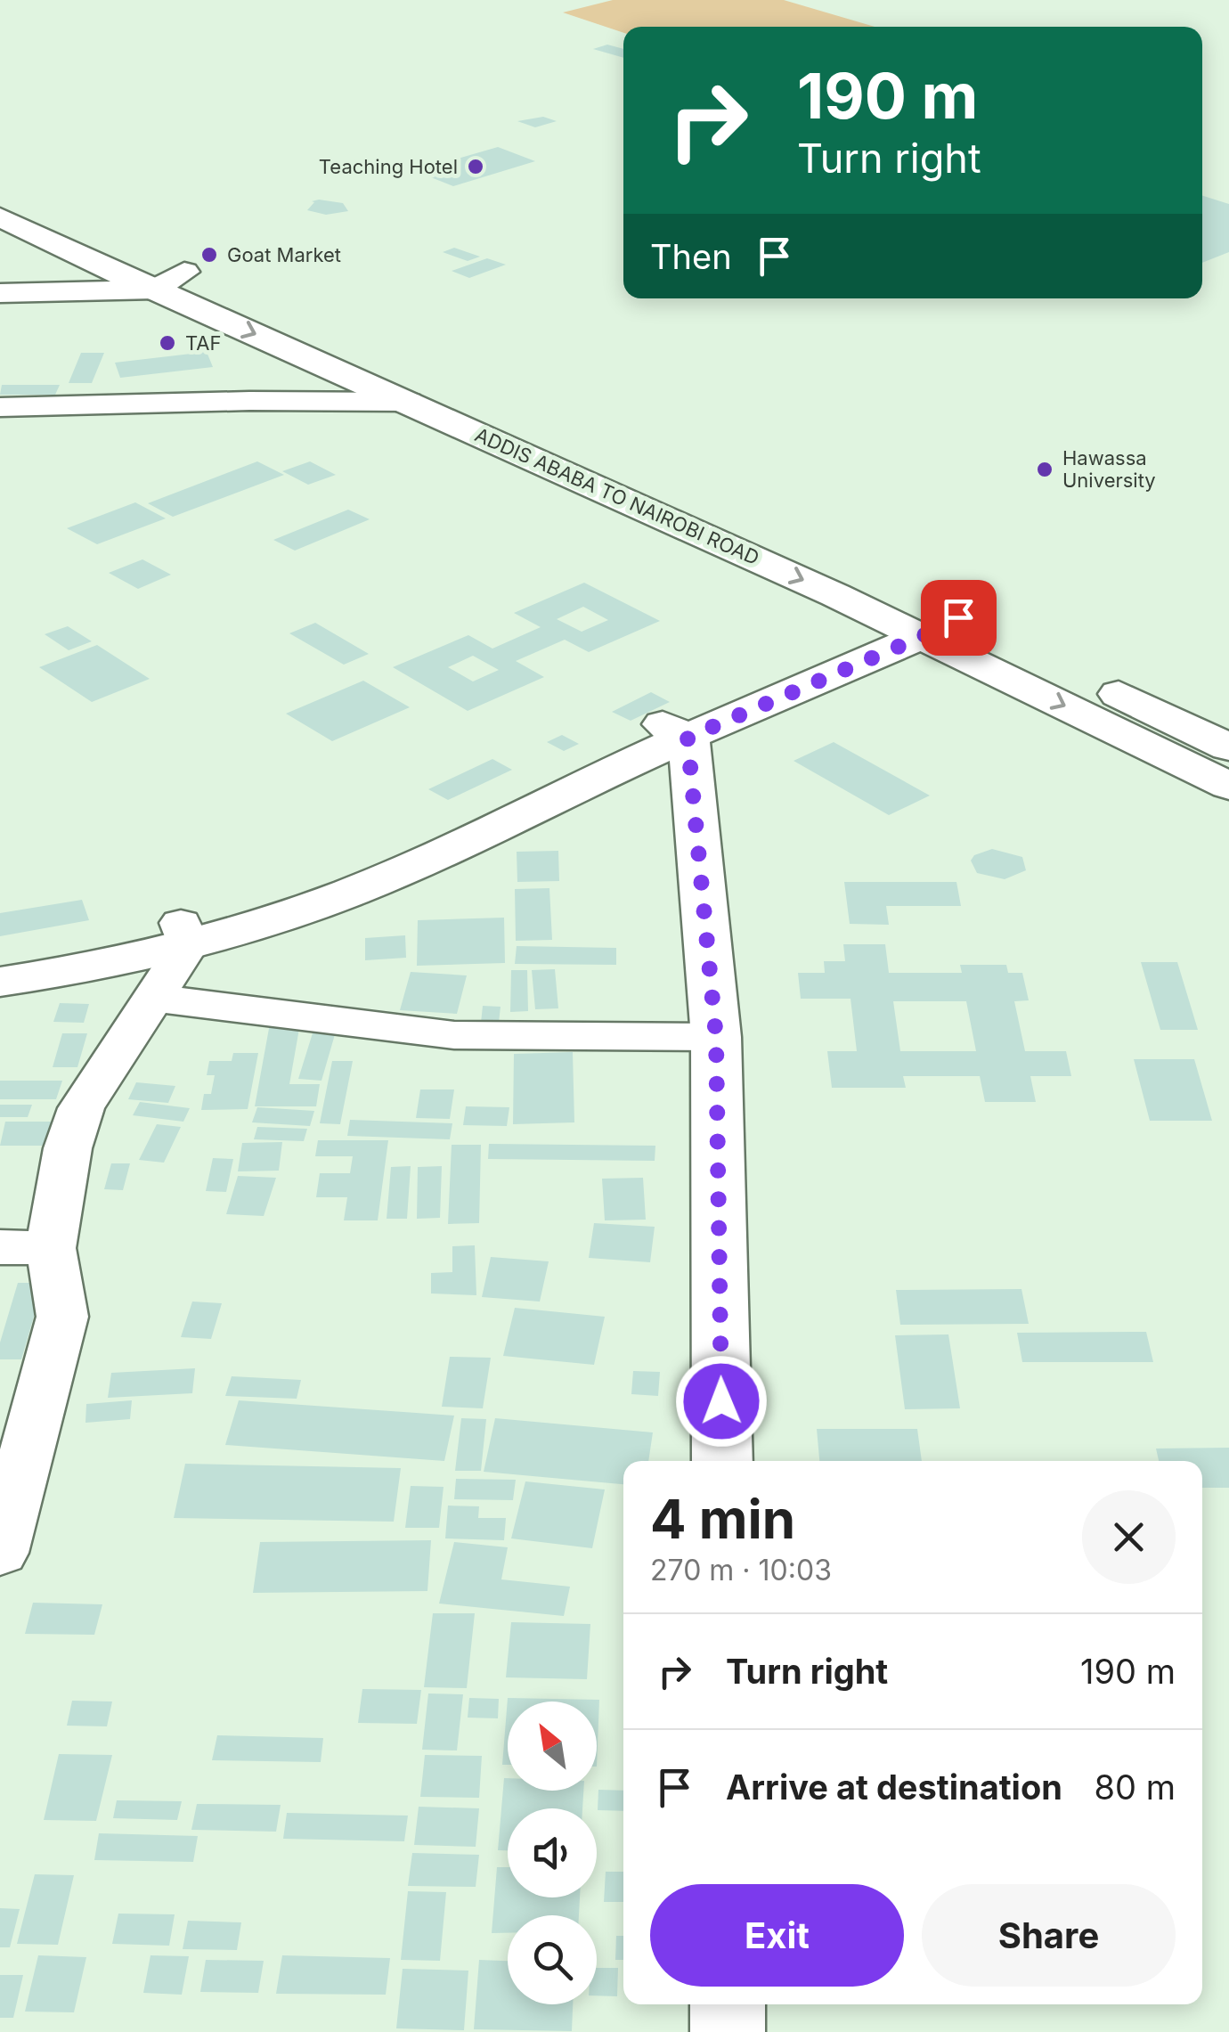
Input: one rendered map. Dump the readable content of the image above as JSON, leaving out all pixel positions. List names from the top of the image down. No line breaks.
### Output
{"streets":{"main road":["ADDIS ABABA TO NAIROBI ROAD"]},"places":["Teaching Hotel","Goat Market","TAF","Hawassa University"],"north":"top left","page":{"turn":["190 m","Turn right"],"then":"Then","heading":["4 min","270 m · 10:03"],"list":[{"name":"Turn right","value":"190 m"},{"name":"Arrive at destination","value":"80 m"}],"buttons":["Exit","Share"]}}
